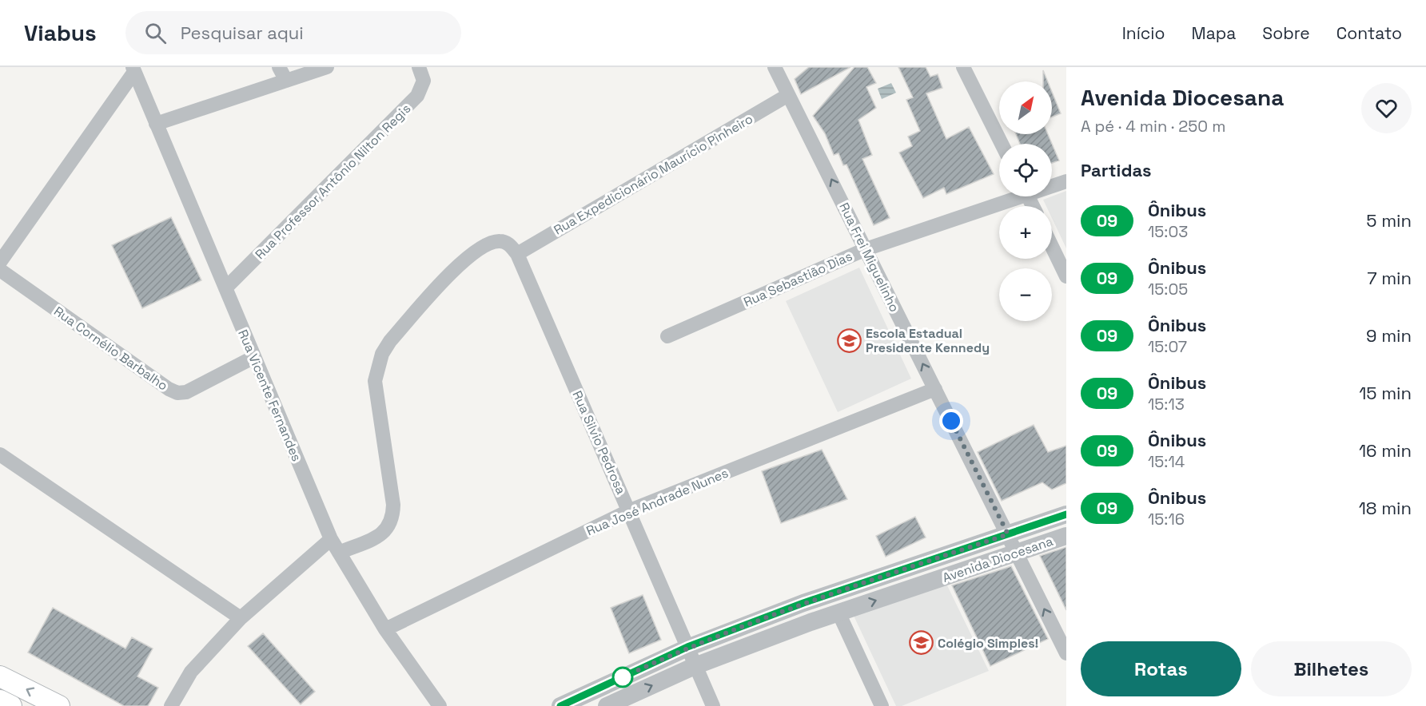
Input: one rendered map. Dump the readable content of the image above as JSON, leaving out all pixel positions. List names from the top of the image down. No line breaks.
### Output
{"streets":{"street":["Rua Expedicionário Maurício Pinheiro","Rua Professor Antônio Nilton Regis","Rua Frei Miguelinho","Rua Sebastião Dias","Rua Cornélio Barbalho","Rua Vicente Fernandes","Rua Silvio Pedrosa","Rua José Andrade Nunes","Avenida Diocesana"]},"crossings":[["Rua Expedicionário Maurício Pinheiro","Rua Frei Miguelinho"],["Rua Expedicionário Maurício Pinheiro","Rua Silvio Pedrosa"],["Rua Professor Antônio Nilton Regis","Rua Vicente Fernandes"],["Rua Frei Miguelinho","Rua Sebastião Dias"],["Rua Frei Miguelinho","Rua José Andrade Nunes"],["Rua Frei Miguelinho","Avenida Diocesana"],["Rua Cornélio Barbalho","Rua Vicente Fernandes"],["Rua Vicente Fernandes","Rua José Andrade Nunes"],["Rua Silvio Pedrosa","Rua José Andrade Nunes"],["Rua Silvio Pedrosa","Avenida Diocesana"]],"one_way":["Rua Frei Miguelinho"],"places":{"school or university":["Escola Estadual Presidente Kennedy","Colégio Simples!"]},"lines":["bus line 09"],"north":"top right","page":{"header":"Viabus","search":"Pesquisar aqui","nav":["Início","Mapa","Sobre","Contato"],"heading":[["Avenida Diocesana","A pé · 4 min · 250 m"],"Partidas"],"map_buttons":["+","−"],"list":[{"mark":"09","name":"Ônibus","note":"15:03","value":"5 min"},{"mark":"09","name":"Ônibus","note":"15:05","value":"7 min"},{"mark":"09","name":"Ônibus","note":"15:07","value":"9 min"},{"mark":"09","name":"Ônibus","note":"15:13","value":"15 min"},{"mark":"09","name":"Ônibus","note":"15:14","value":"16 min"},{"mark":"09","name":"Ônibus","note":"15:16","value":"18 min"}],"buttons":["Rotas","Bilhetes"]}}
